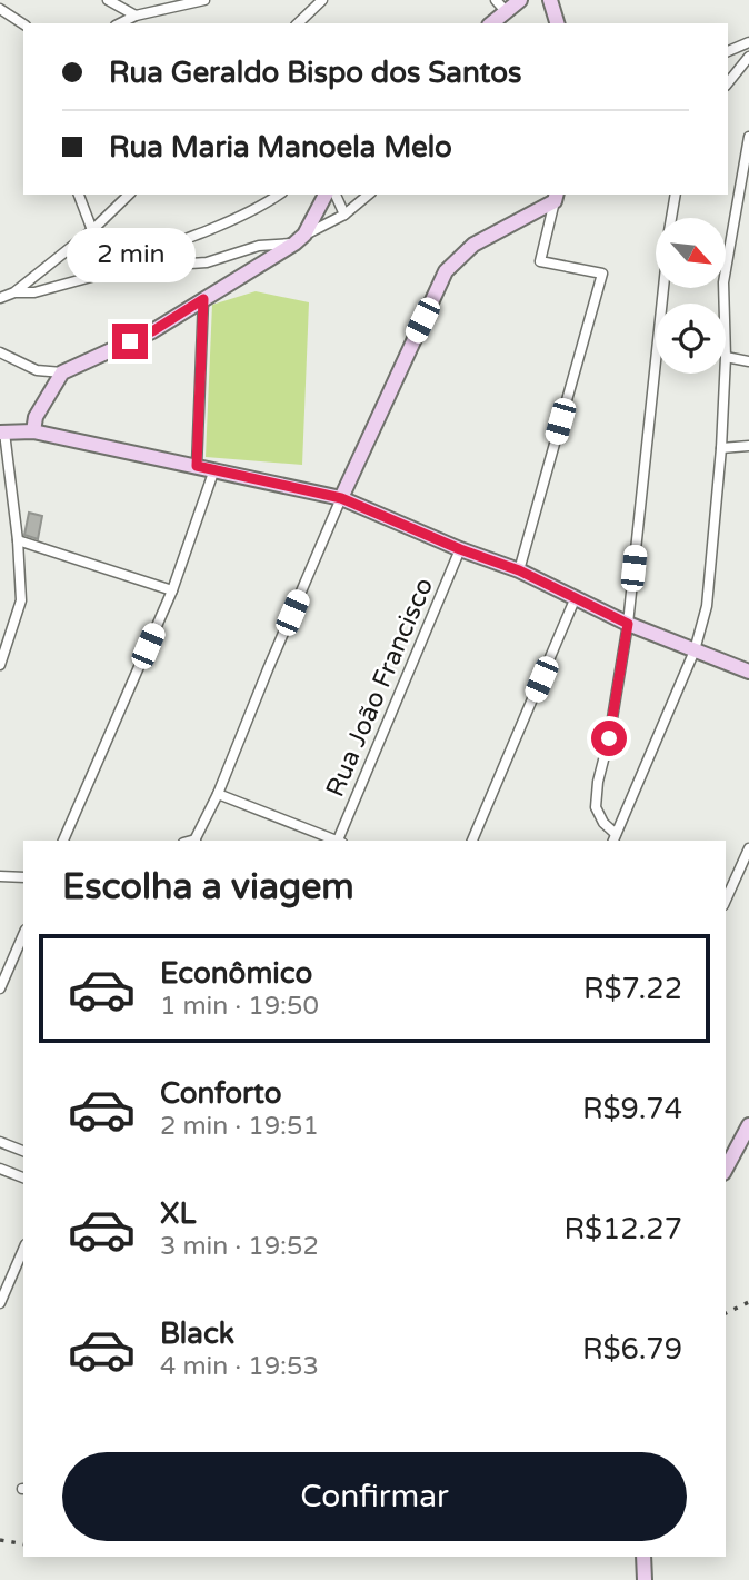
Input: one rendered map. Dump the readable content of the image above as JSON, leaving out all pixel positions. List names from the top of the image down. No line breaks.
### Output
{"streets":{"street":["Rua João Francisco"]},"north":"bottom right","page":{"banner":["Rua Geraldo Bispo dos Santos","Rua Maria Manoela Melo"],"bubble":"2 min","heading":"Escolha a viagem","list":[{"name":"Econômico","note":"1 min · 19:50","value":"R$7.22"},{"name":"Conforto","note":"2 min · 19:51","value":"R$9.74"},{"name":"XL","note":"3 min · 19:52","value":"R$12.27"},{"name":"Black","note":"4 min · 19:53","value":"R$6.79"}],"buttons":"Confirmar"}}
